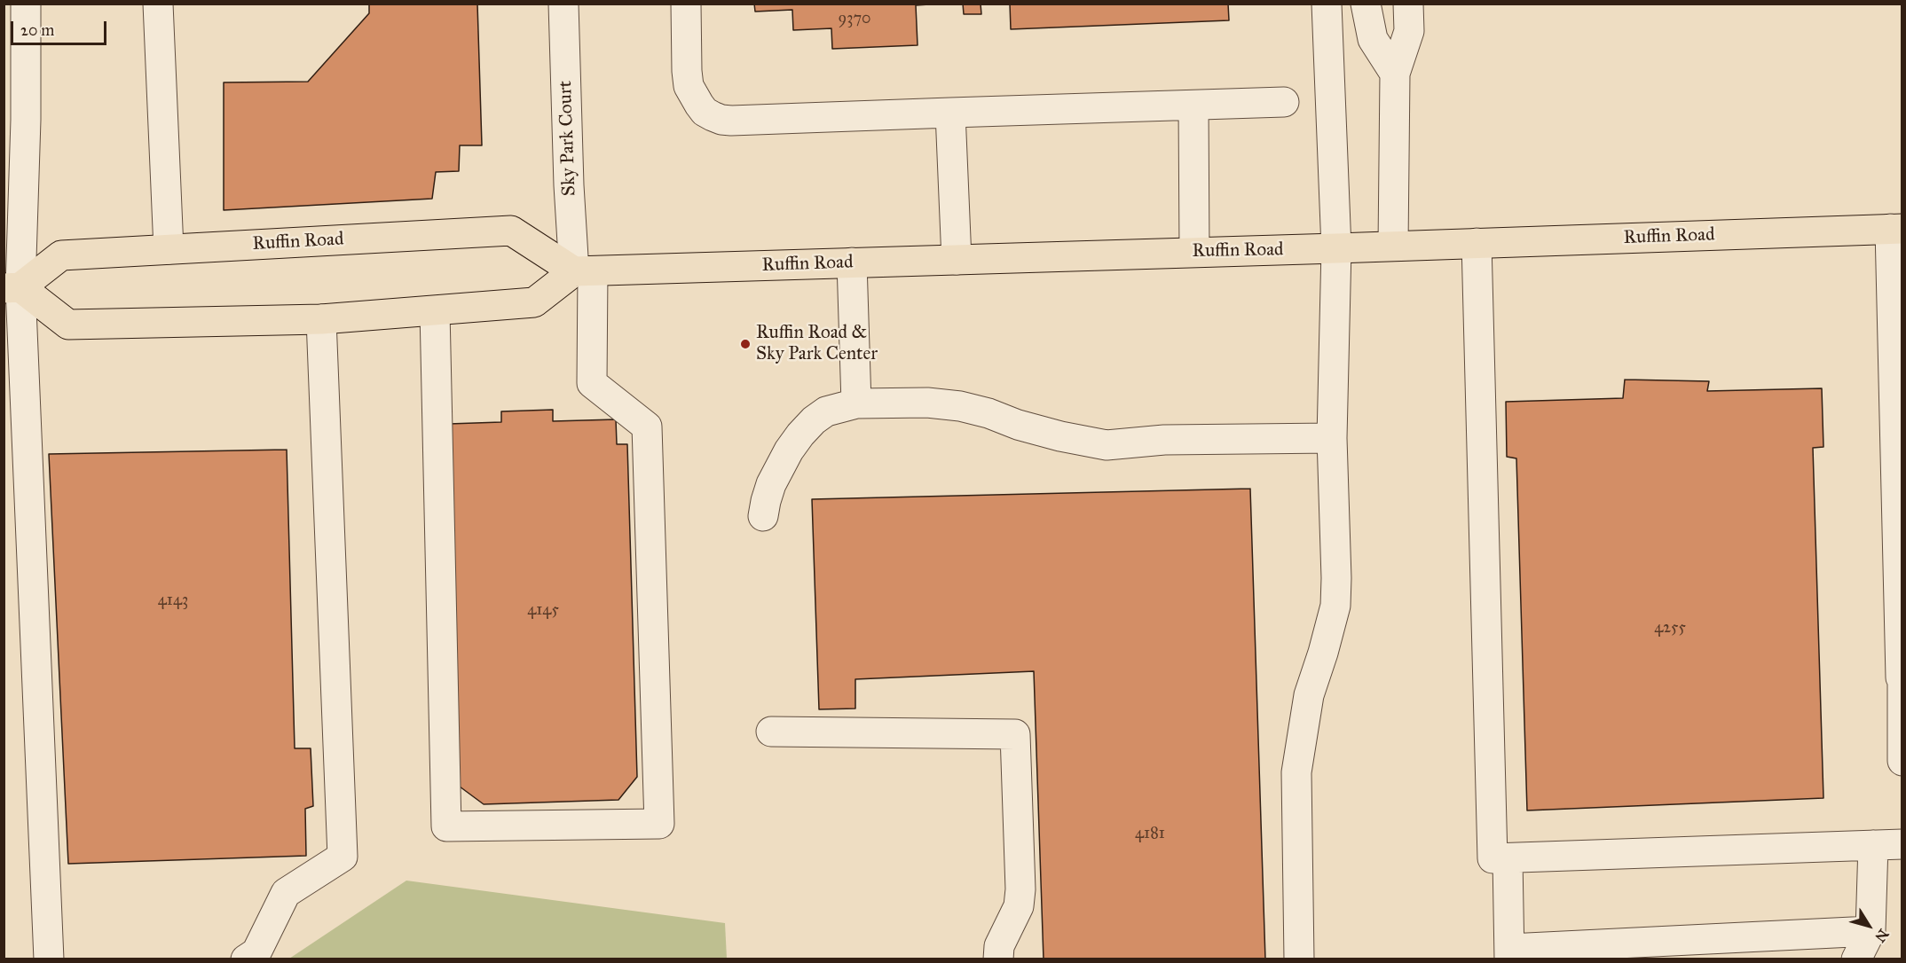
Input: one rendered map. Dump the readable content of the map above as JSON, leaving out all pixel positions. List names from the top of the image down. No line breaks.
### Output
{"streets":{"main road":["Ruffin Road"],"street":["Sky Park Court"]},"crossings":[["Sky Park Court","Ruffin Road"]],"places":["Ruffin Road & Sky Park Center"],"house_numbers":["9370","4143","4145","4255","4181"],"scale_bar":"20 m","north":"bottom right"}
